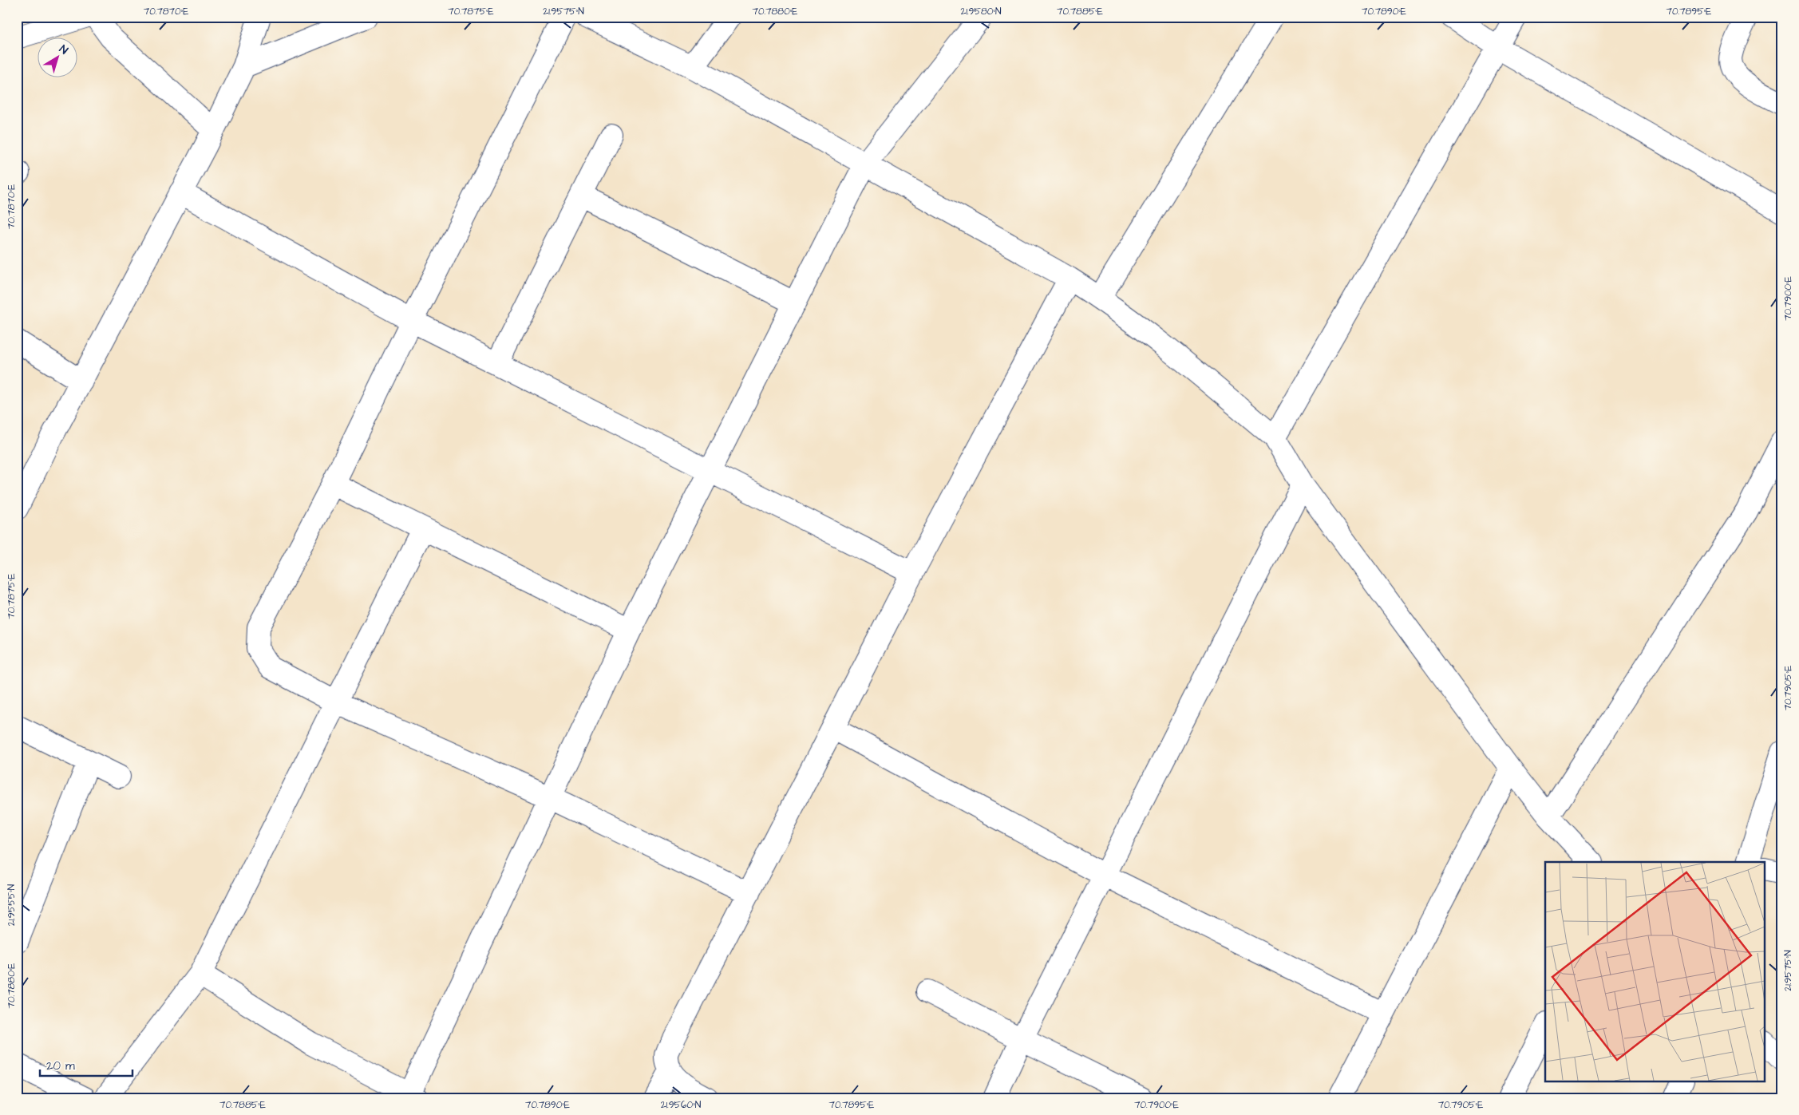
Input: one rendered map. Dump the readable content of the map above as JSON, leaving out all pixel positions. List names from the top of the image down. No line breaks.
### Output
{"scale_bar":"20 m","north":"top right","coordinates":["70.7870°E","70.7875°E","21.9575°N","70.7880°E","21.9580°N","70.7885°E","70.7890°E","70.7895°E","70.7900°E","70.7905°E","21.9555°N","21.9560°N"]}
